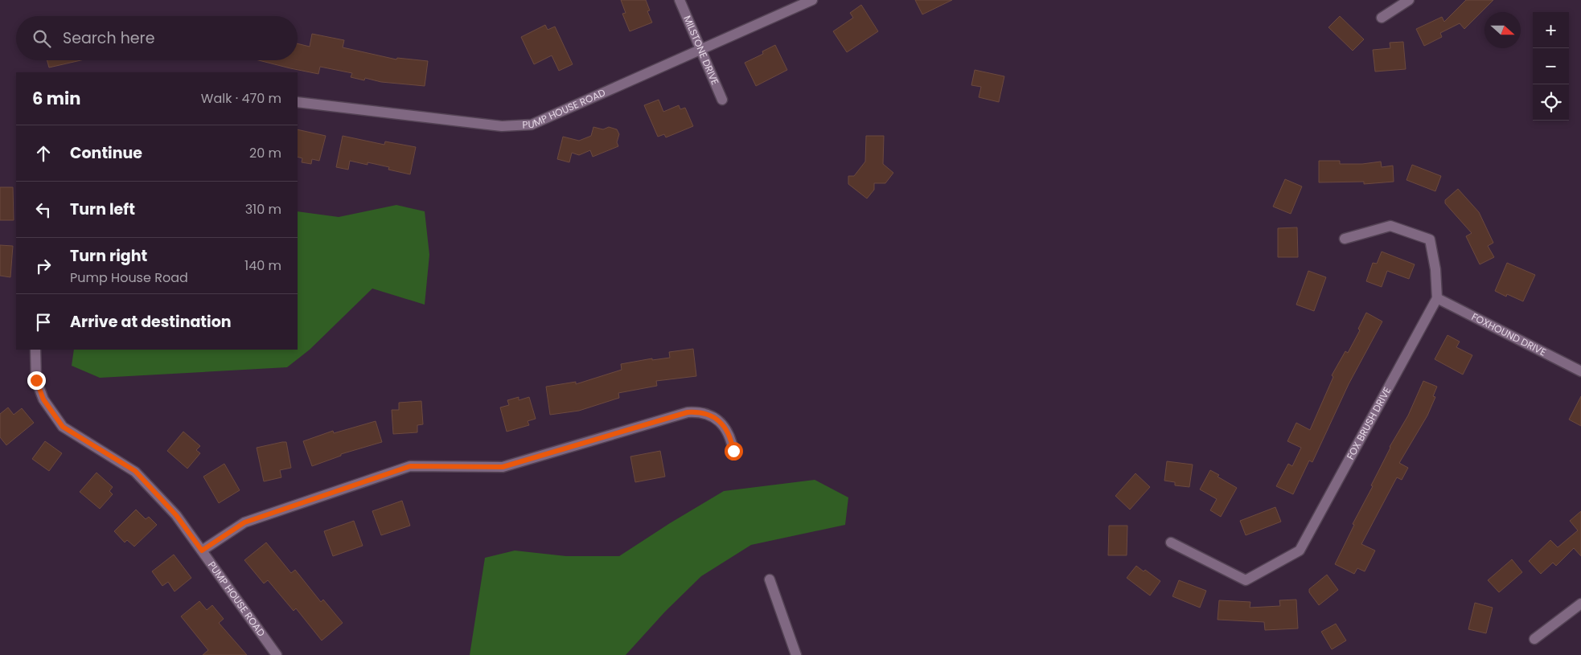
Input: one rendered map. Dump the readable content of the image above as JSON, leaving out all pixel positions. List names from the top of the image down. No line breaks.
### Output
{"streets":{"street":["MILSTONE DRIVE","PUMP HOUSE ROAD","FOXHOUND DRIVE","FOX BRUSH DRIVE"]},"crossings":[["MILSTONE DRIVE","PUMP HOUSE ROAD"],["FOXHOUND DRIVE","FOX BRUSH DRIVE"]],"north":"right","page":{"map_buttons":["+","−"],"search":"Search here","heading":["6 min","Walk · 470 m"],"list":[["Continue","20 m"],["Turn left","310 m"],["Turn right","Pump House Road","140 m"],"Arrive at destination"]}}
